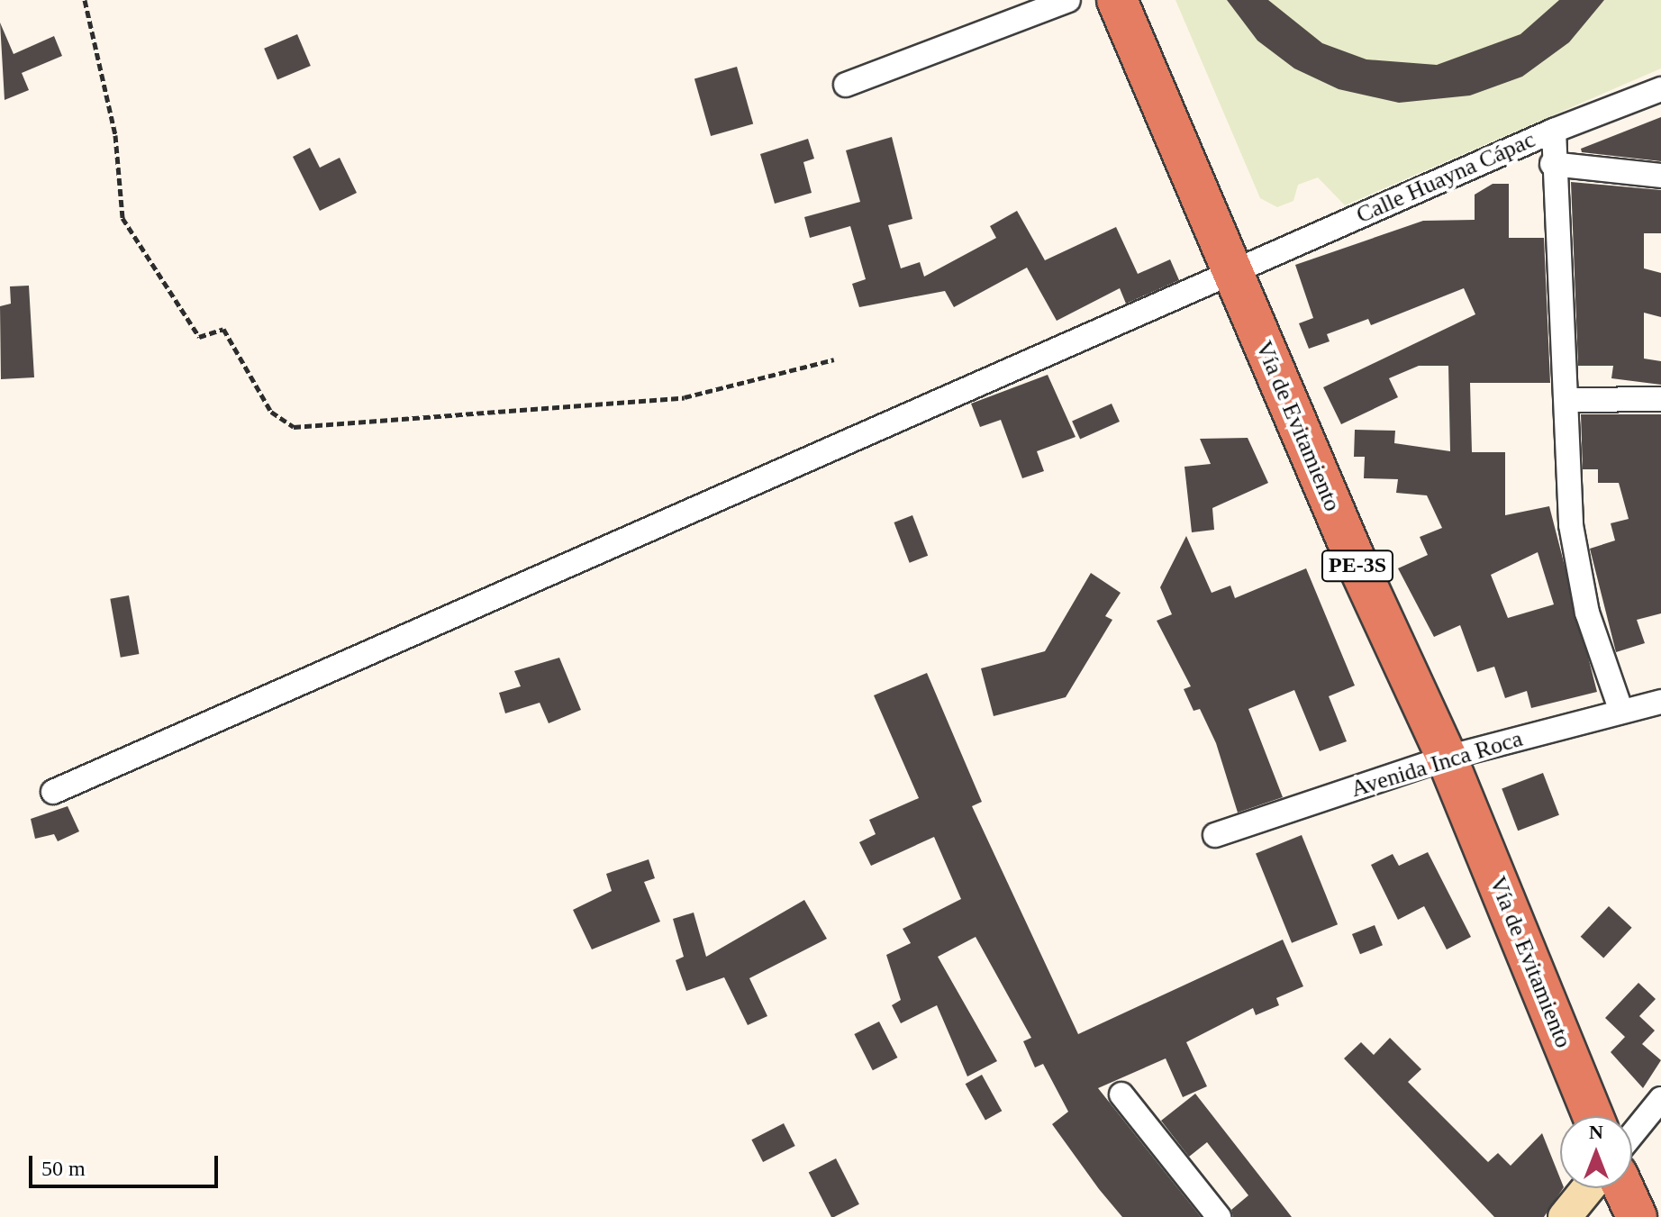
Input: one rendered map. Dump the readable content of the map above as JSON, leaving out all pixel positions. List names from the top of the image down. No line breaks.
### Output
{"streets":{"highway":["Vía de Evitamiento","PE-3S"],"street":["Calle Huayna Cápac","Avenida Inca Roca"]},"crossings":[["Calle Huayna Cápac","Vía de Evitamiento"],["Vía de Evitamiento","Avenida Inca Roca"]],"scale_bar":"50 m","north":"top"}
